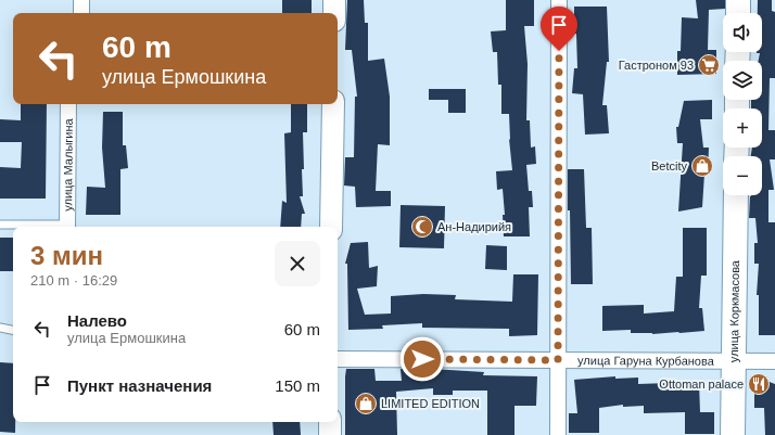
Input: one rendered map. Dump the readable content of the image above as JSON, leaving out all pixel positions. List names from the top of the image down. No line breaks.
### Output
{"streets":{"main road":["улица Коркмасова"],"street":["улица Малыгина","улица Гаруна Курбанова"]},"crossings":[["улица Коркмасова","улица Гаруна Курбанова"]],"places":{"supermarket":["Гастроном 93"],"shop":["Betcity","LIMITED EDITION"],"mosque":["Ан-Надирийя"],"restaurant":["Ottoman palace"]},"page":{"map_buttons":["+","−"],"turn":["60 m","улица Ермошкина"],"heading":["3 мин","210 m · 16:29"],"list":[{"name":"Налево","note":"улица Ермошкина","value":"60 m"},{"name":"Пункт назначения","value":"150 m"}]}}
